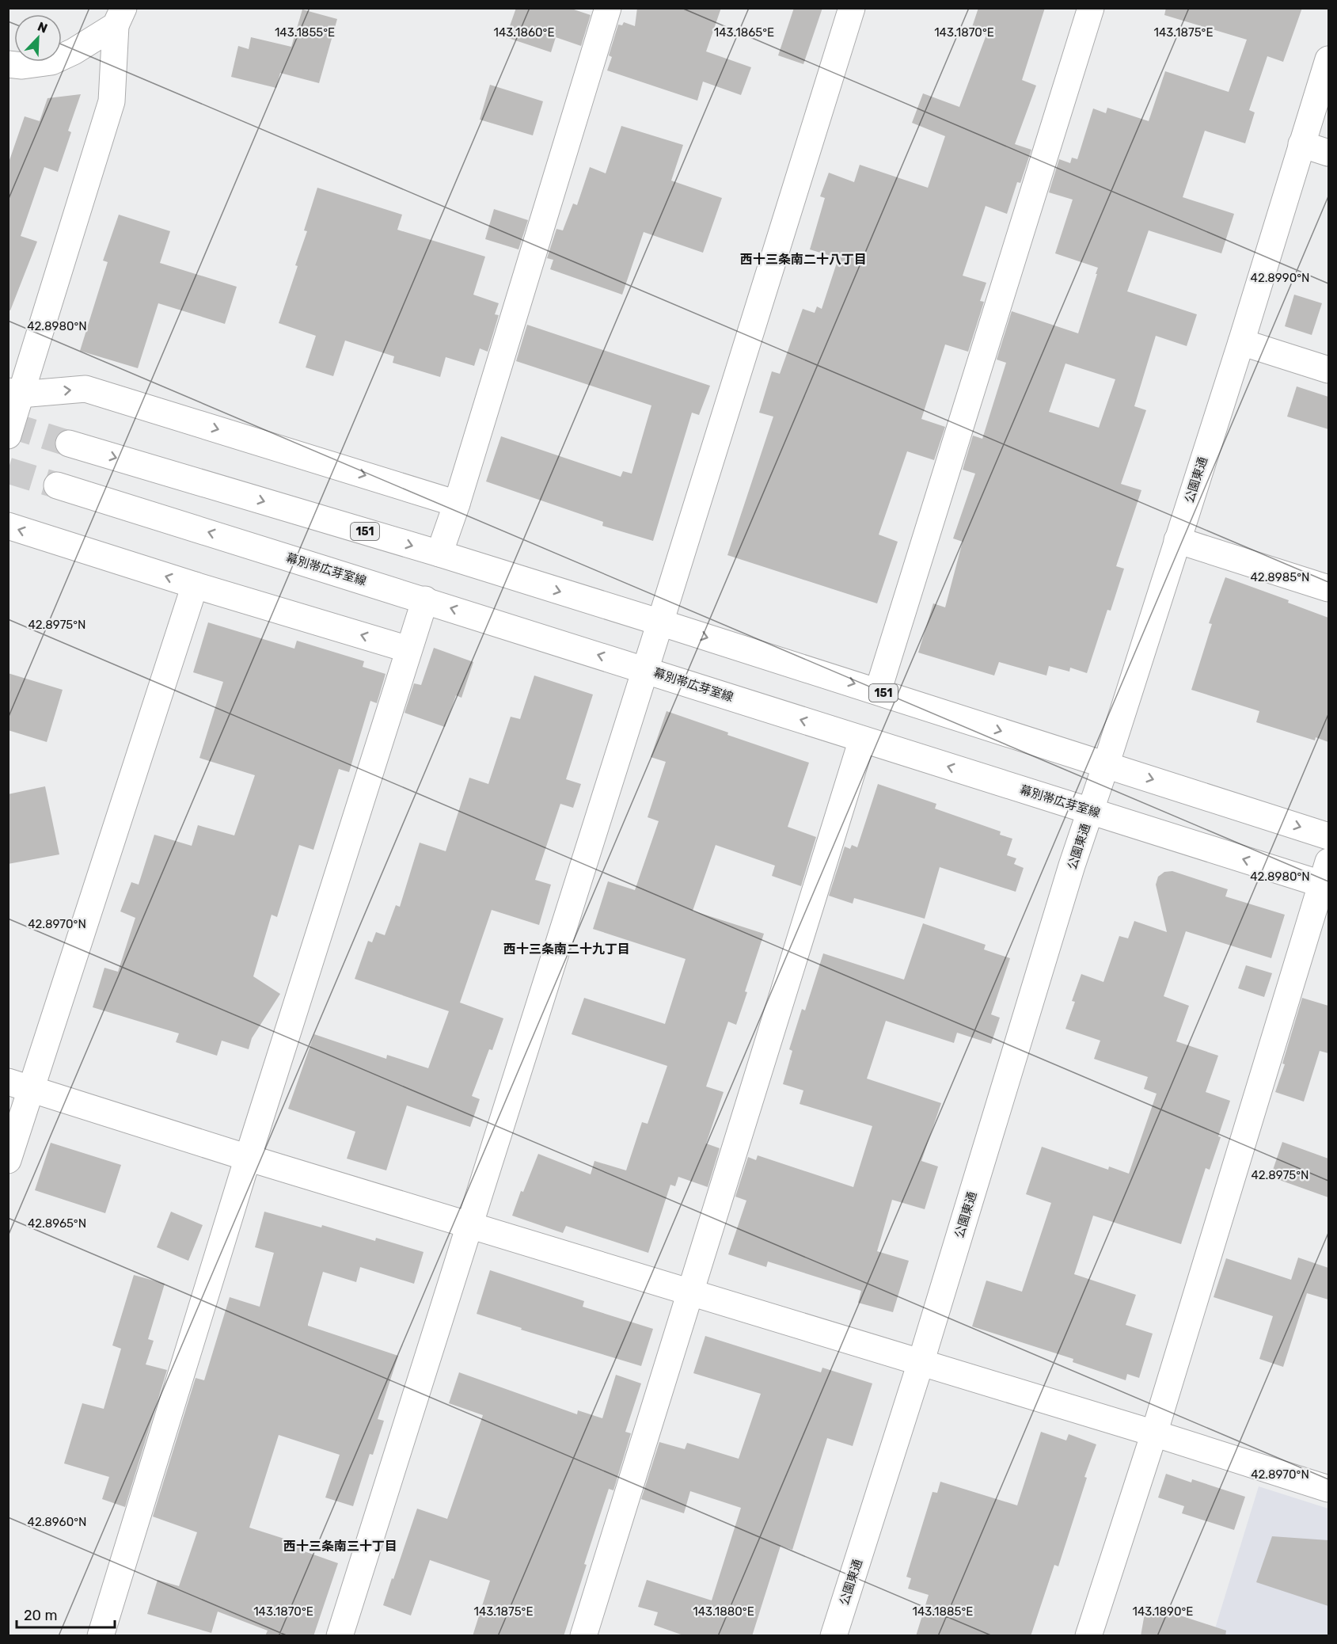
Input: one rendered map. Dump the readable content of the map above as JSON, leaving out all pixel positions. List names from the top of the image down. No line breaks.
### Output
{"streets":{"street":["公園東通","151","幕別帯広芽室線"]},"crossings":[["公園東通","151"],["公園東通","幕別帯広芽室線"]],"districts":["西十三条南二十八丁目","西十三条南二十九丁目","西十三条南三十丁目"],"scale_bar":"20 m","north":"top right","coordinates":["143.1855°E","143.1860°E","143.1865°E","143.1870°E","143.1875°E","42.8990°N","42.8980°N","42.8985°N","42.8975°N","42.8970°N","42.8965°N","42.8960°N","143.1880°E","143.1885°E","143.1890°E"]}
